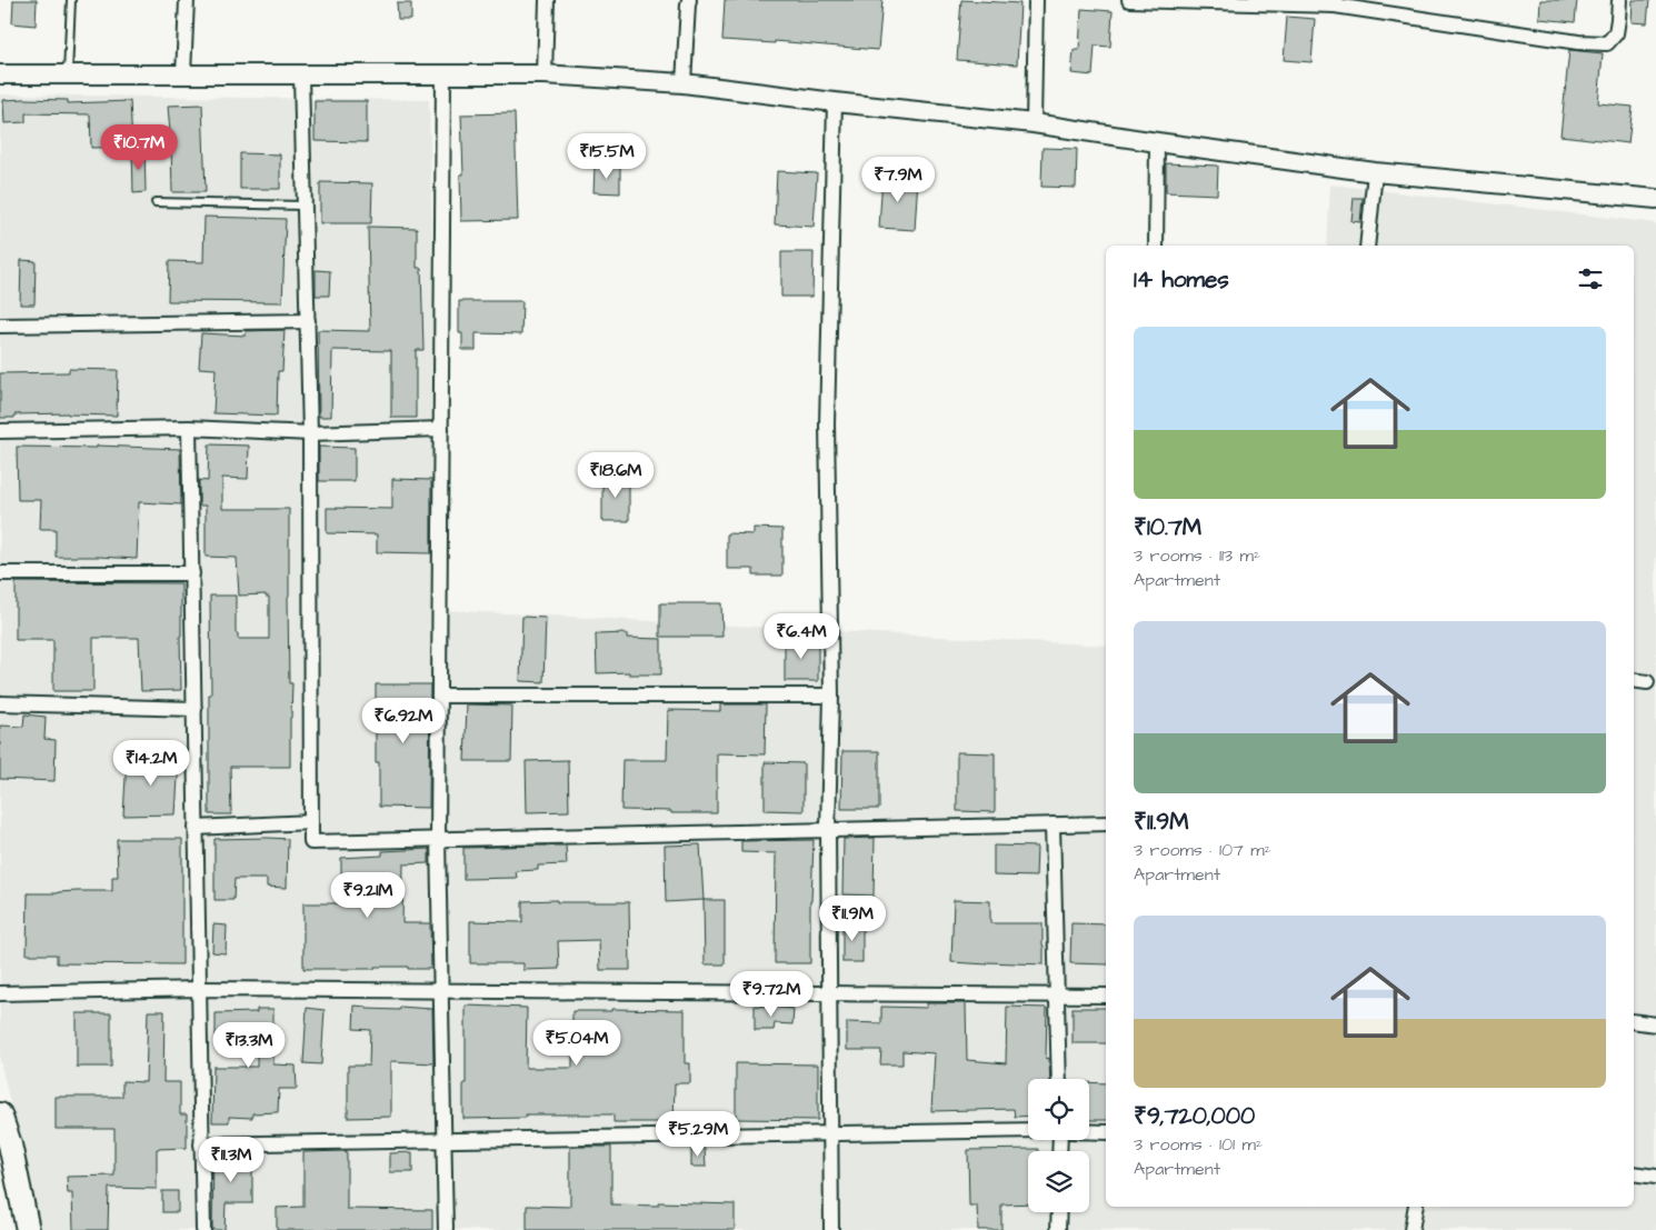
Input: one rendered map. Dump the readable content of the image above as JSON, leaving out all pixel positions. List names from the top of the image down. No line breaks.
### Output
{"page":{"price":["₹10.7M","₹15.5M","₹7.9M","₹18.6M","₹6.4M","₹6.92M","₹14.2M","₹9.21M","₹11.9M","₹9.72M","₹5.04M","₹13.3M","₹5.29M","₹11.3M"],"heading":"14 homes","list":[{"name":"₹10.7M","note":"3 rooms · 113 m² · Apartment"},{"name":"₹11.9M","note":"3 rooms · 107 m² · Apartment"},{"name":"₹9,720,000","note":"3 rooms · 101 m² · Apartment"}]}}
